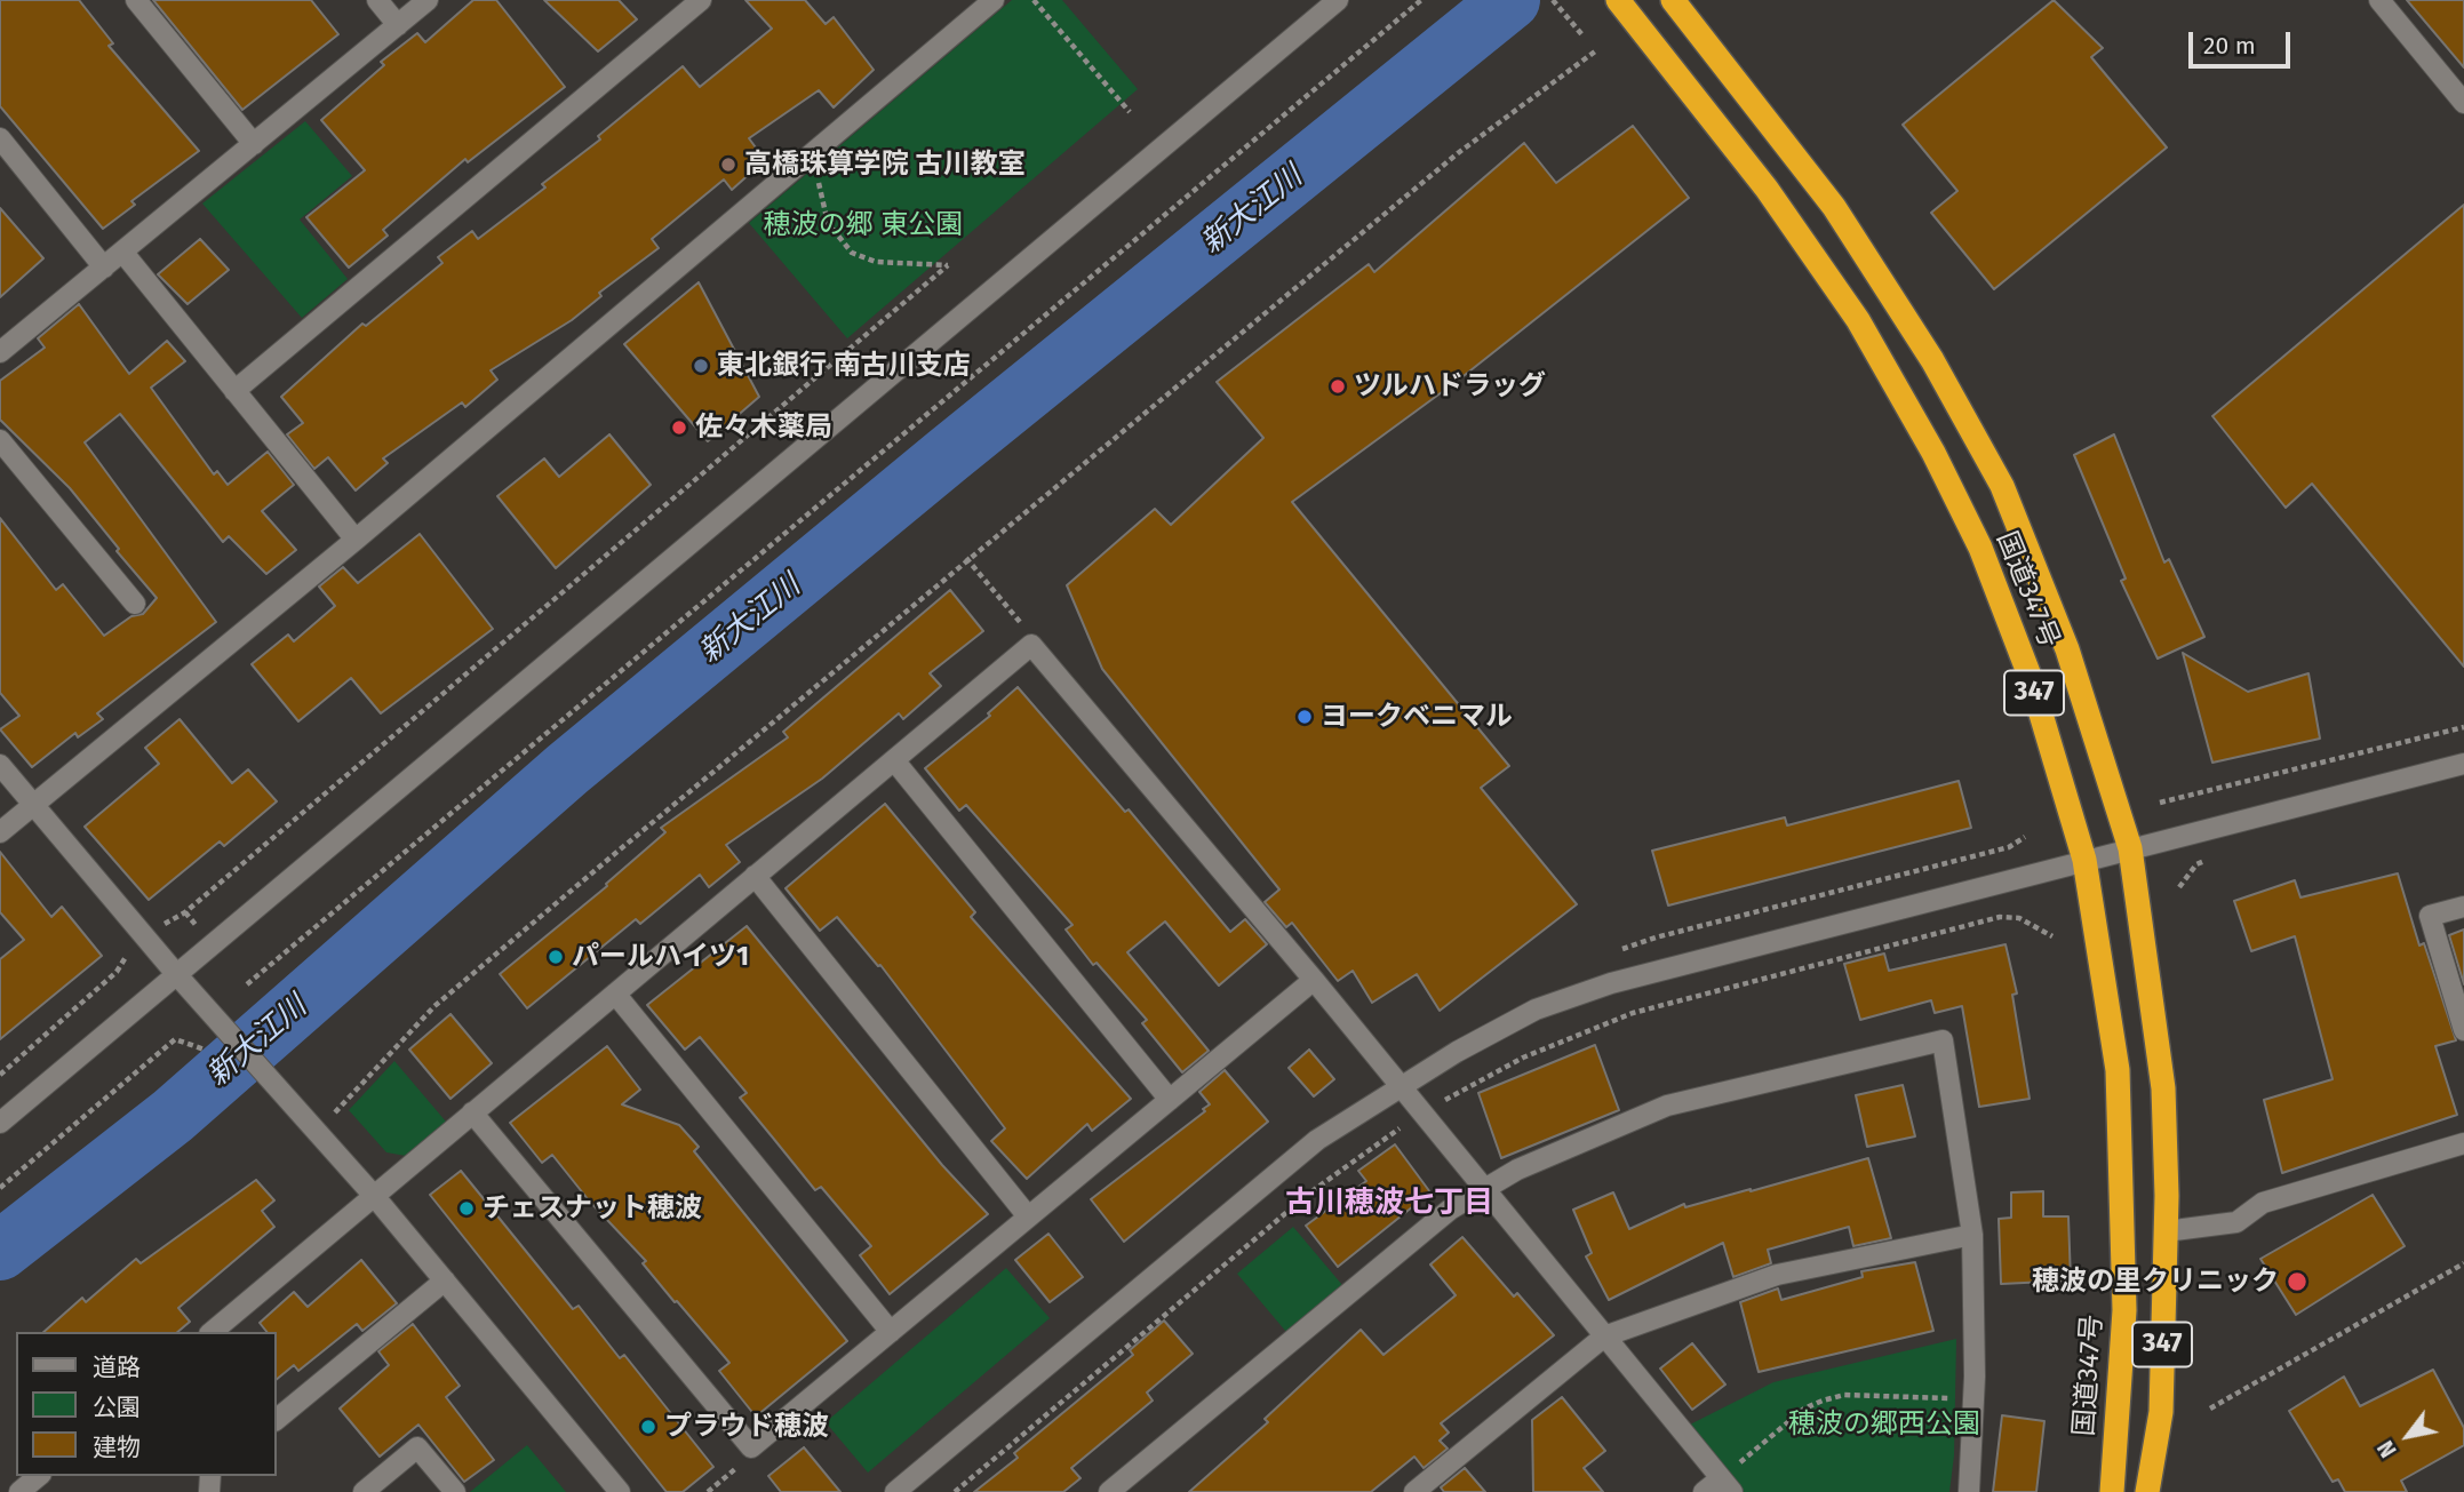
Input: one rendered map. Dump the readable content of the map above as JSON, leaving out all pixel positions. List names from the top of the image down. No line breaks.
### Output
{"streets":{"highway":["国道347号","347"]},"districts":["古川穂波七丁目"],"water":["新大江川"],"parks":["穂波の郷 東公園","穂波の郷西公園"],"places":["高橋珠算学院 古川教室","東北銀行 南古川支店","ツルハドラッグ","佐々木薬局","ヨークベニマル","パールハイツ1","チェスナット穂波","穂波の里クリニック","プラウド穂波"],"legend":["道路","公園","建物"],"scale_bar":"20 m","north":"bottom left"}
